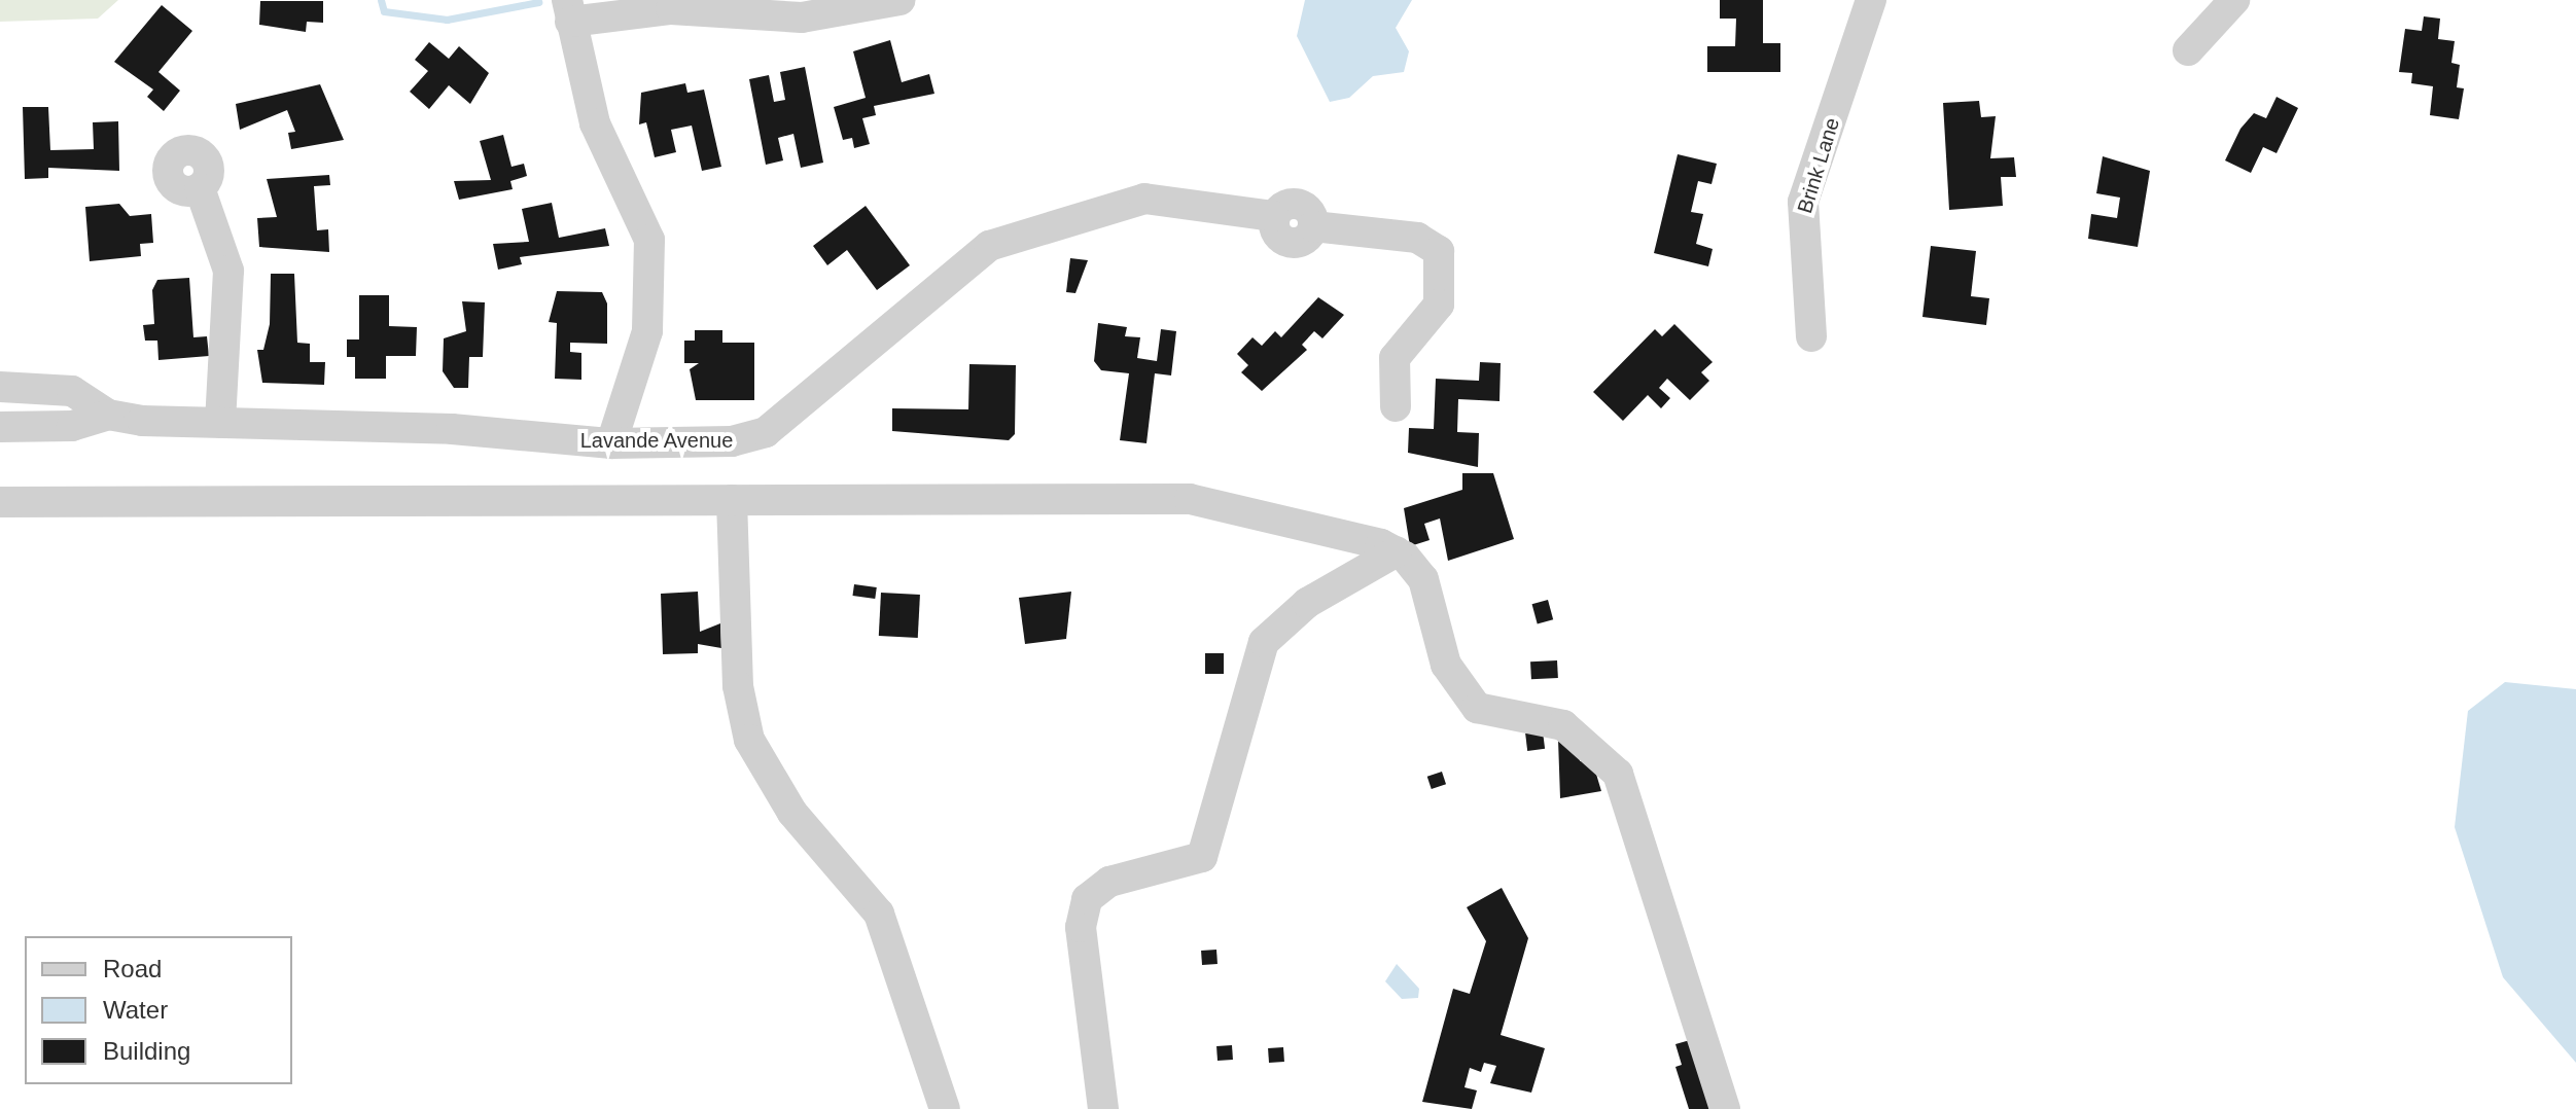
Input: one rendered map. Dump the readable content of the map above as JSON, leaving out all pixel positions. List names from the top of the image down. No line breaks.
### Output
{"streets":{"street":["Brink Lane","Lavande Avenue"]},"legend":["Road","Water","Building"]}
